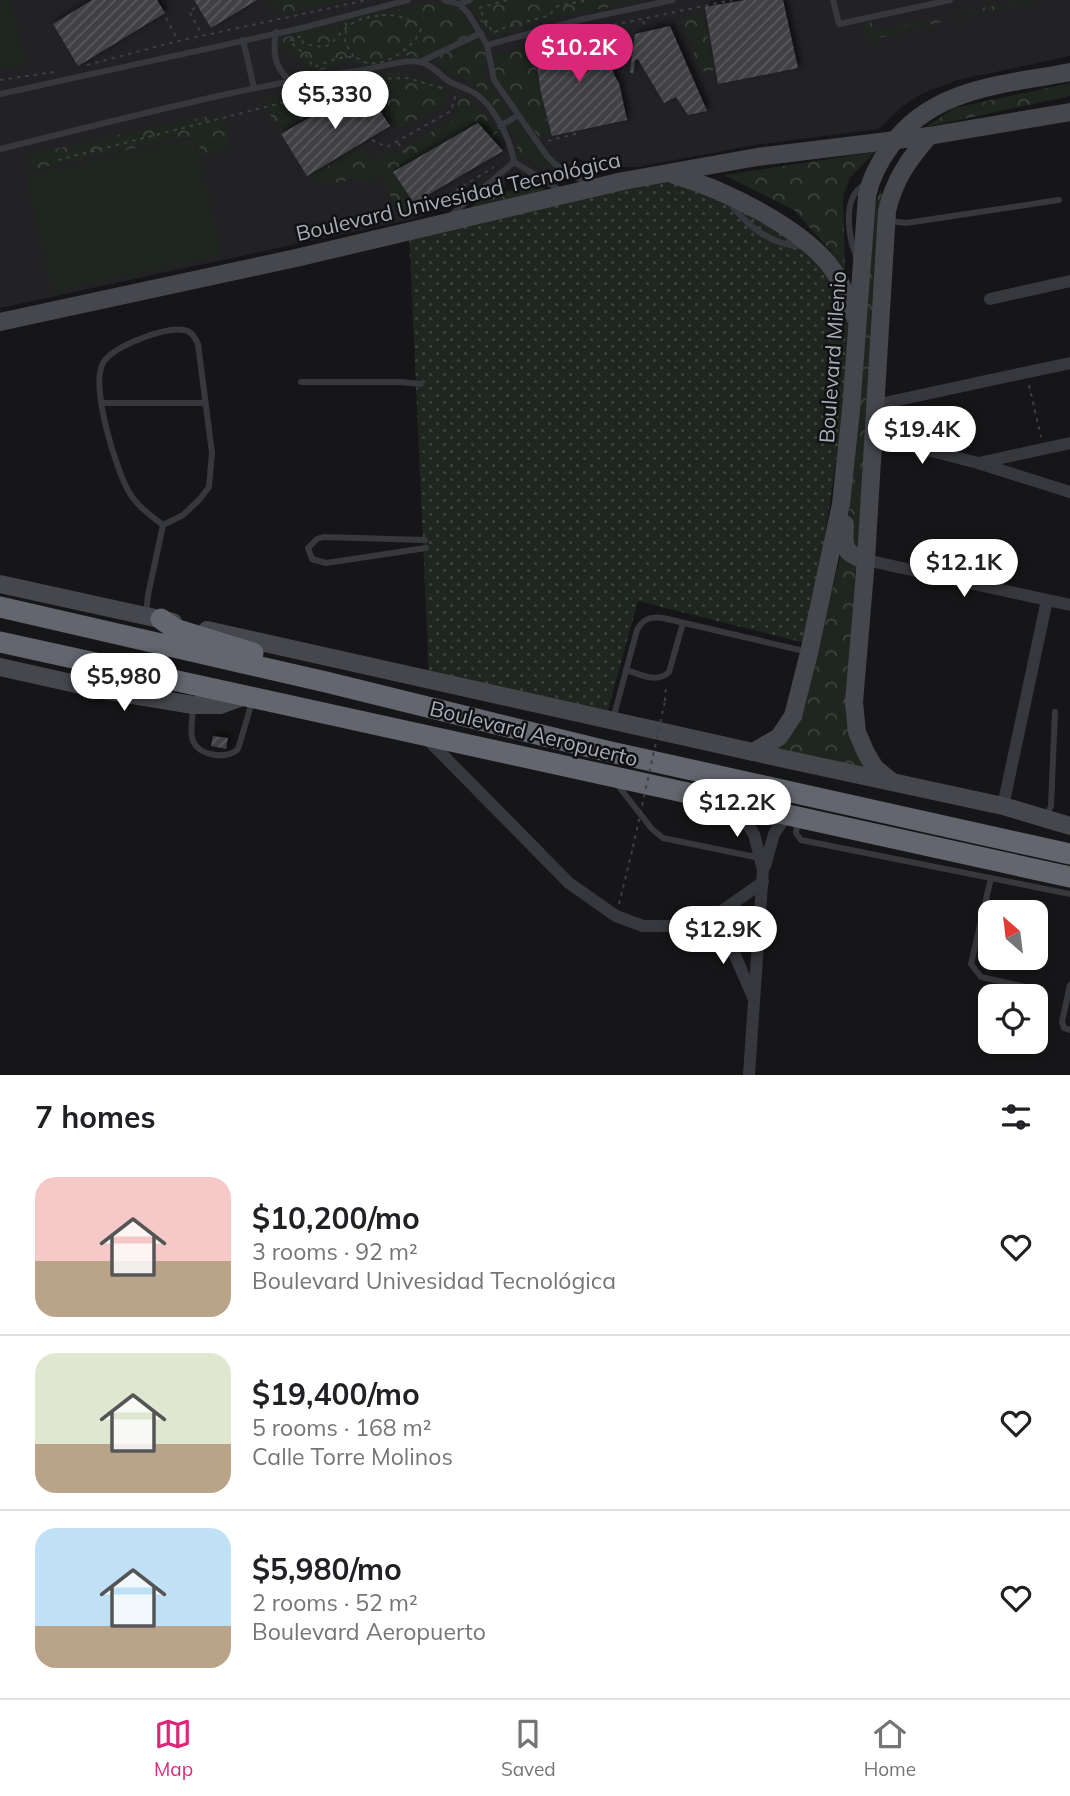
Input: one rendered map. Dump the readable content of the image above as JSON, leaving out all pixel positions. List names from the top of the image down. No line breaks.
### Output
{"streets":{"highway":["Boulevard Aeropuerto"],"street":["Boulevard Univesidad Tecnológica","Boulevard Milenio"]},"crossings":[["Boulevard Univesidad Tecnológica","Boulevard Milenio"],["Boulevard Milenio","Boulevard Aeropuerto"]],"north":"top left","page":{"price":["$10.2K","$5,330","$19.4K","$12.1K","$5,980","$12.2K","$12.9K"],"heading":"7 homes","list":[{"name":"$10,200/mo","note":"3 rooms · 92 m² · Boulevard Univesidad Tecnológica"},{"name":"$19,400/mo","note":"5 rooms · 168 m² · Calle Torre Molinos"},{"name":"$5,980/mo","note":"2 rooms · 52 m² · Boulevard Aeropuerto"}],"tabs":["Map","Saved","Home"]}}
